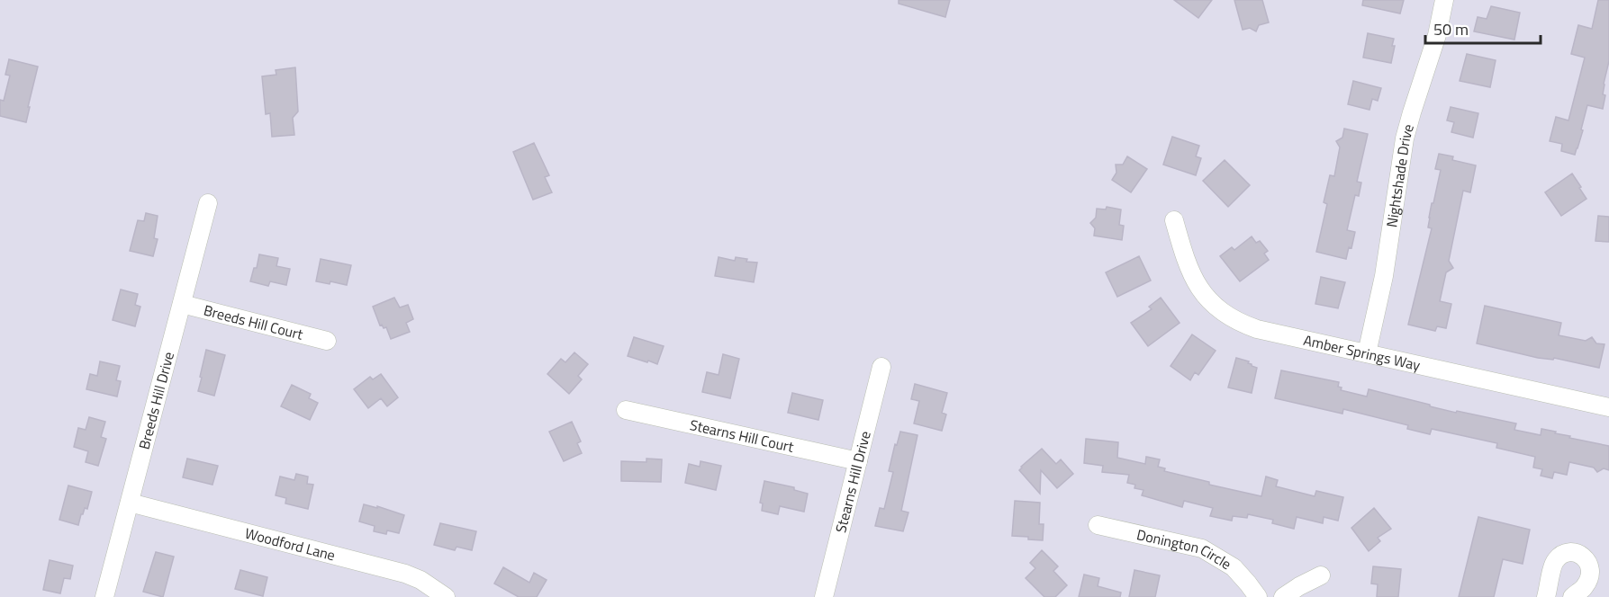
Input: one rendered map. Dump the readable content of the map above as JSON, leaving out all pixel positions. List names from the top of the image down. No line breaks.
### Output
{"streets":{"street":["Nightshade Drive","Breeds Hill Court","Amber Springs Way","Breeds Hill Drive","Stearns Hill Court","Stearns Hill Drive","Woodford Lane","Donington Circle"]},"crossings":[["Nightshade Drive","Amber Springs Way"],["Breeds Hill Court","Breeds Hill Drive"],["Breeds Hill Drive","Woodford Lane"],["Stearns Hill Court","Stearns Hill Drive"]],"scale_bar":"50 m"}
